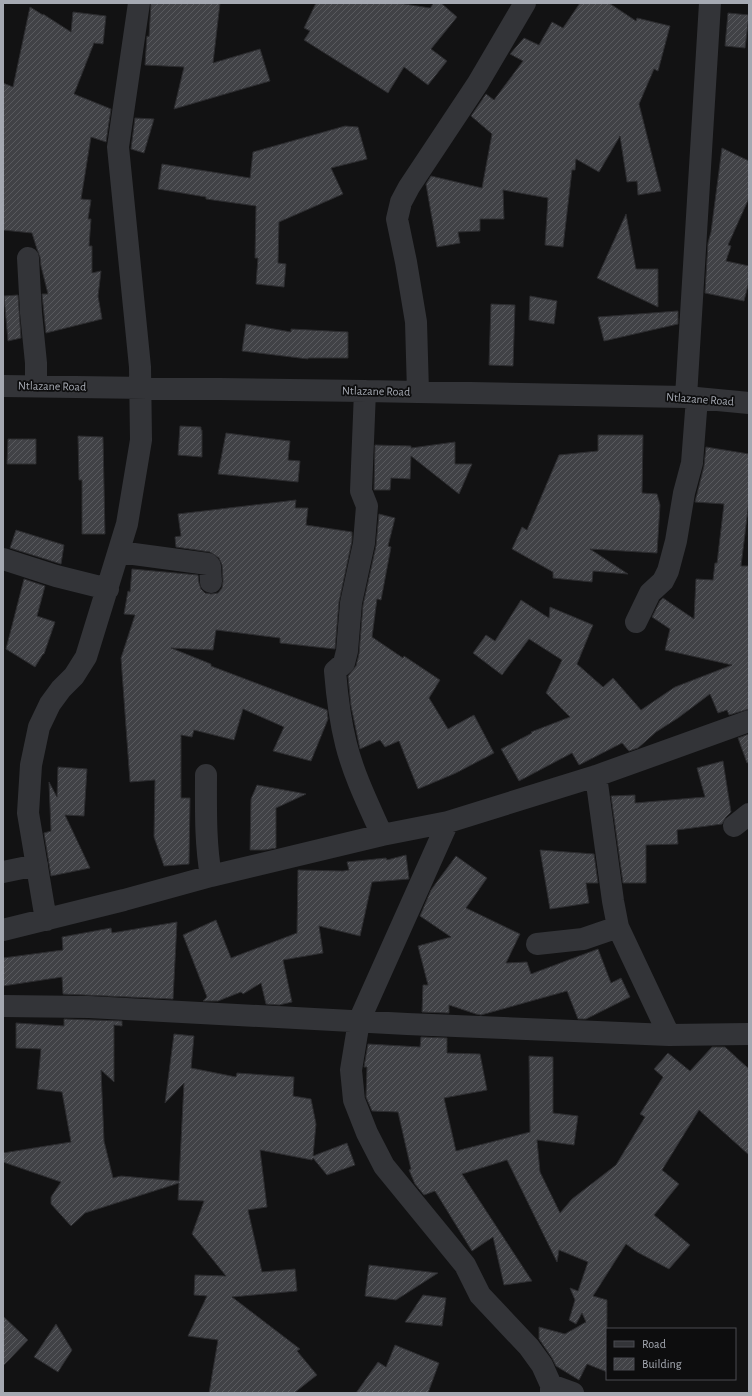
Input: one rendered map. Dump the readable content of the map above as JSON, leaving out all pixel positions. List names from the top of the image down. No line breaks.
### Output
{"streets":{"street":["Ntlazane Road"]},"legend":["Road","Building"]}
